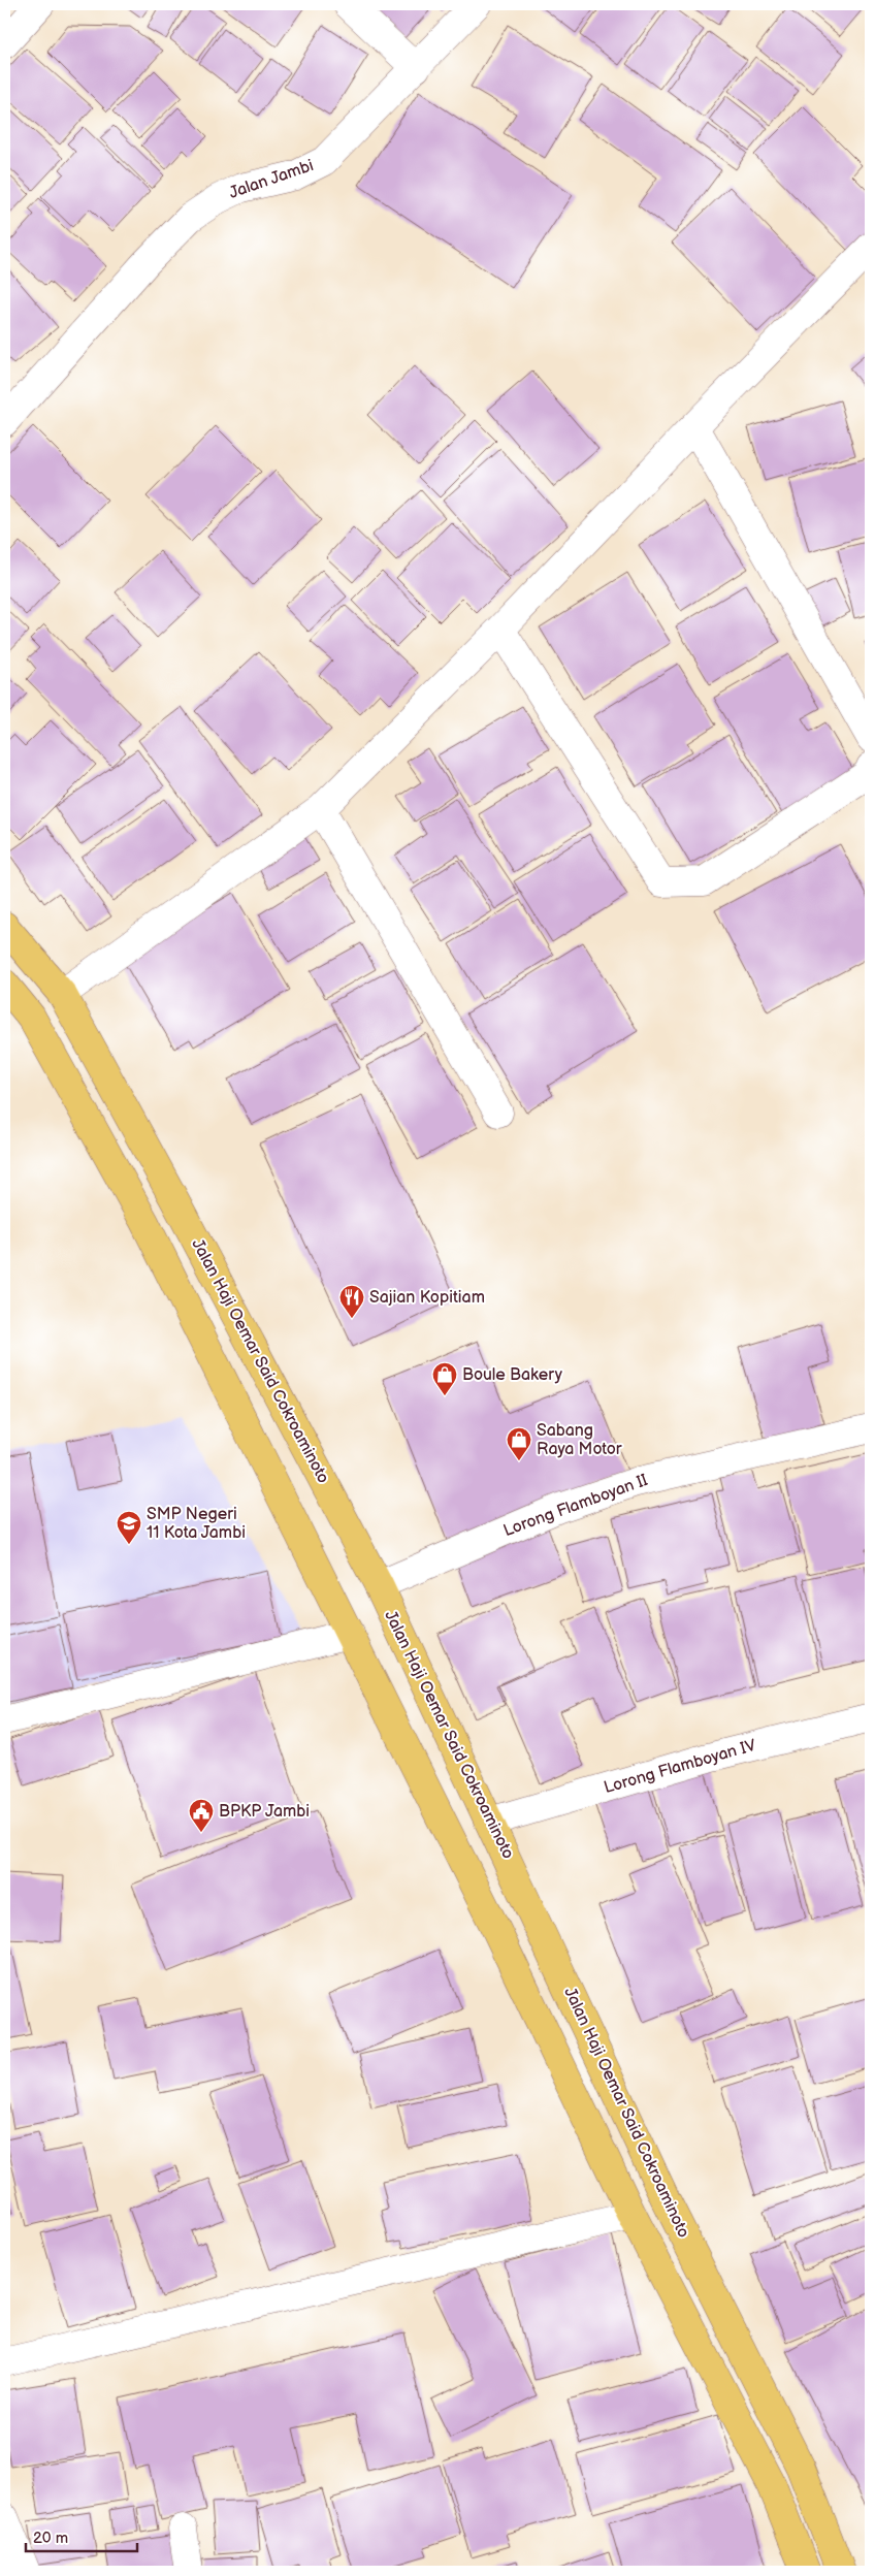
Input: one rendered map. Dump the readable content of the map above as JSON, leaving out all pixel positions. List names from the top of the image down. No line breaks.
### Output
{"streets":{"main road":["Jalan Haji Oemar Said Cokroaminoto"],"street":["Jalan Jambi","Lorong Flamboyan II","Lorong Flamboyan IV"]},"crossings":[["Jalan Haji Oemar Said Cokroaminoto","Lorong Flamboyan II"],["Jalan Haji Oemar Said Cokroaminoto","Lorong Flamboyan IV"]],"places":{"restaurant":["Sajian Kopitiam"],"shop":["Boule Bakery","Sabang Raya Motor"],"school or university":["SMP Negeri 11 Kota Jambi"],"public building":["BPKP Jambi"]},"scale_bar":"20 m"}
